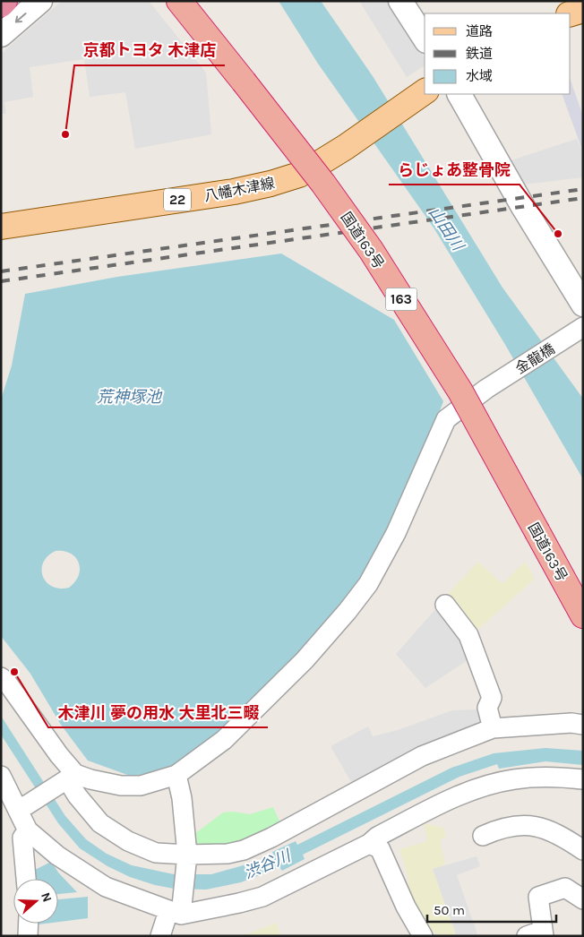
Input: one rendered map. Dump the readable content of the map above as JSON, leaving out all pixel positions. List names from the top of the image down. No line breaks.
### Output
{"streets":{"highway":["国道163号","163"],"main road":["八幡木津線","22"],"street":["金龍橋"]},"water":["山田川","荒神塚池","渋谷川"],"places":["京都トヨタ 木津店","らじょあ整骨院","木津川 夢の用水 大里北三畷"],"legend":["道路","鉄道","水域"],"scale_bar":"50 m","north":"right"}
